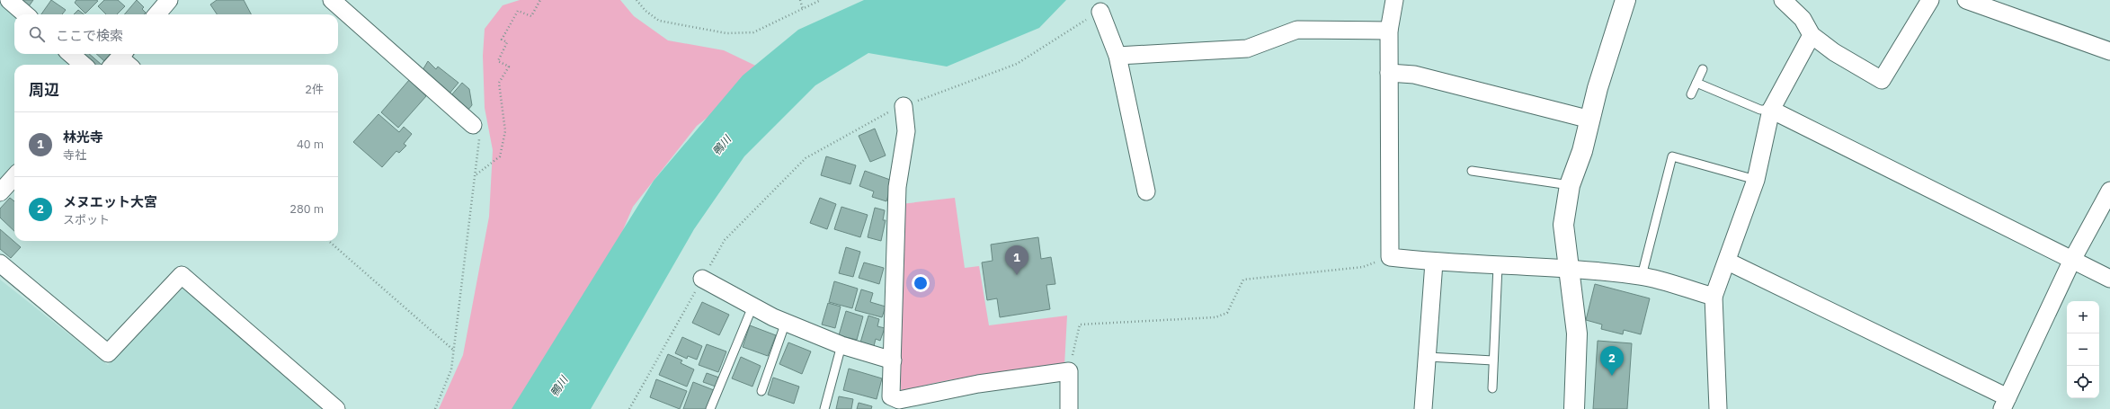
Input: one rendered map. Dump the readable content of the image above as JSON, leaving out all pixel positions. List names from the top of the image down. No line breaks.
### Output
{"water":["鴨川"],"page":{"search":"ここで検索","heading":["周辺","2件"],"list":[{"mark":"1","name":"林光寺","note":"寺社","value":"40 m"},{"mark":"2","name":"メヌエット大宮","note":"スポット","value":"280 m"}],"pins":["1","2"],"map_buttons":["+","−"]}}
